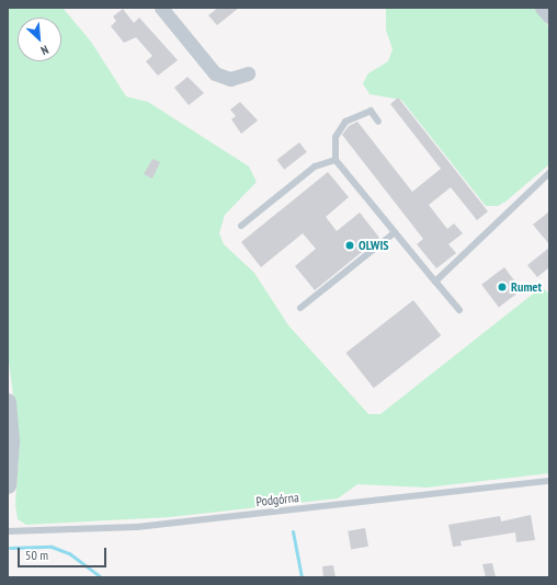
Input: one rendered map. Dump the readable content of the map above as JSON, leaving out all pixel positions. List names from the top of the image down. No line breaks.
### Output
{"streets":{"lane":["Podgórna"]},"places":["OLWIS","Rumet"],"scale_bar":"50 m","north":"bottom right"}
